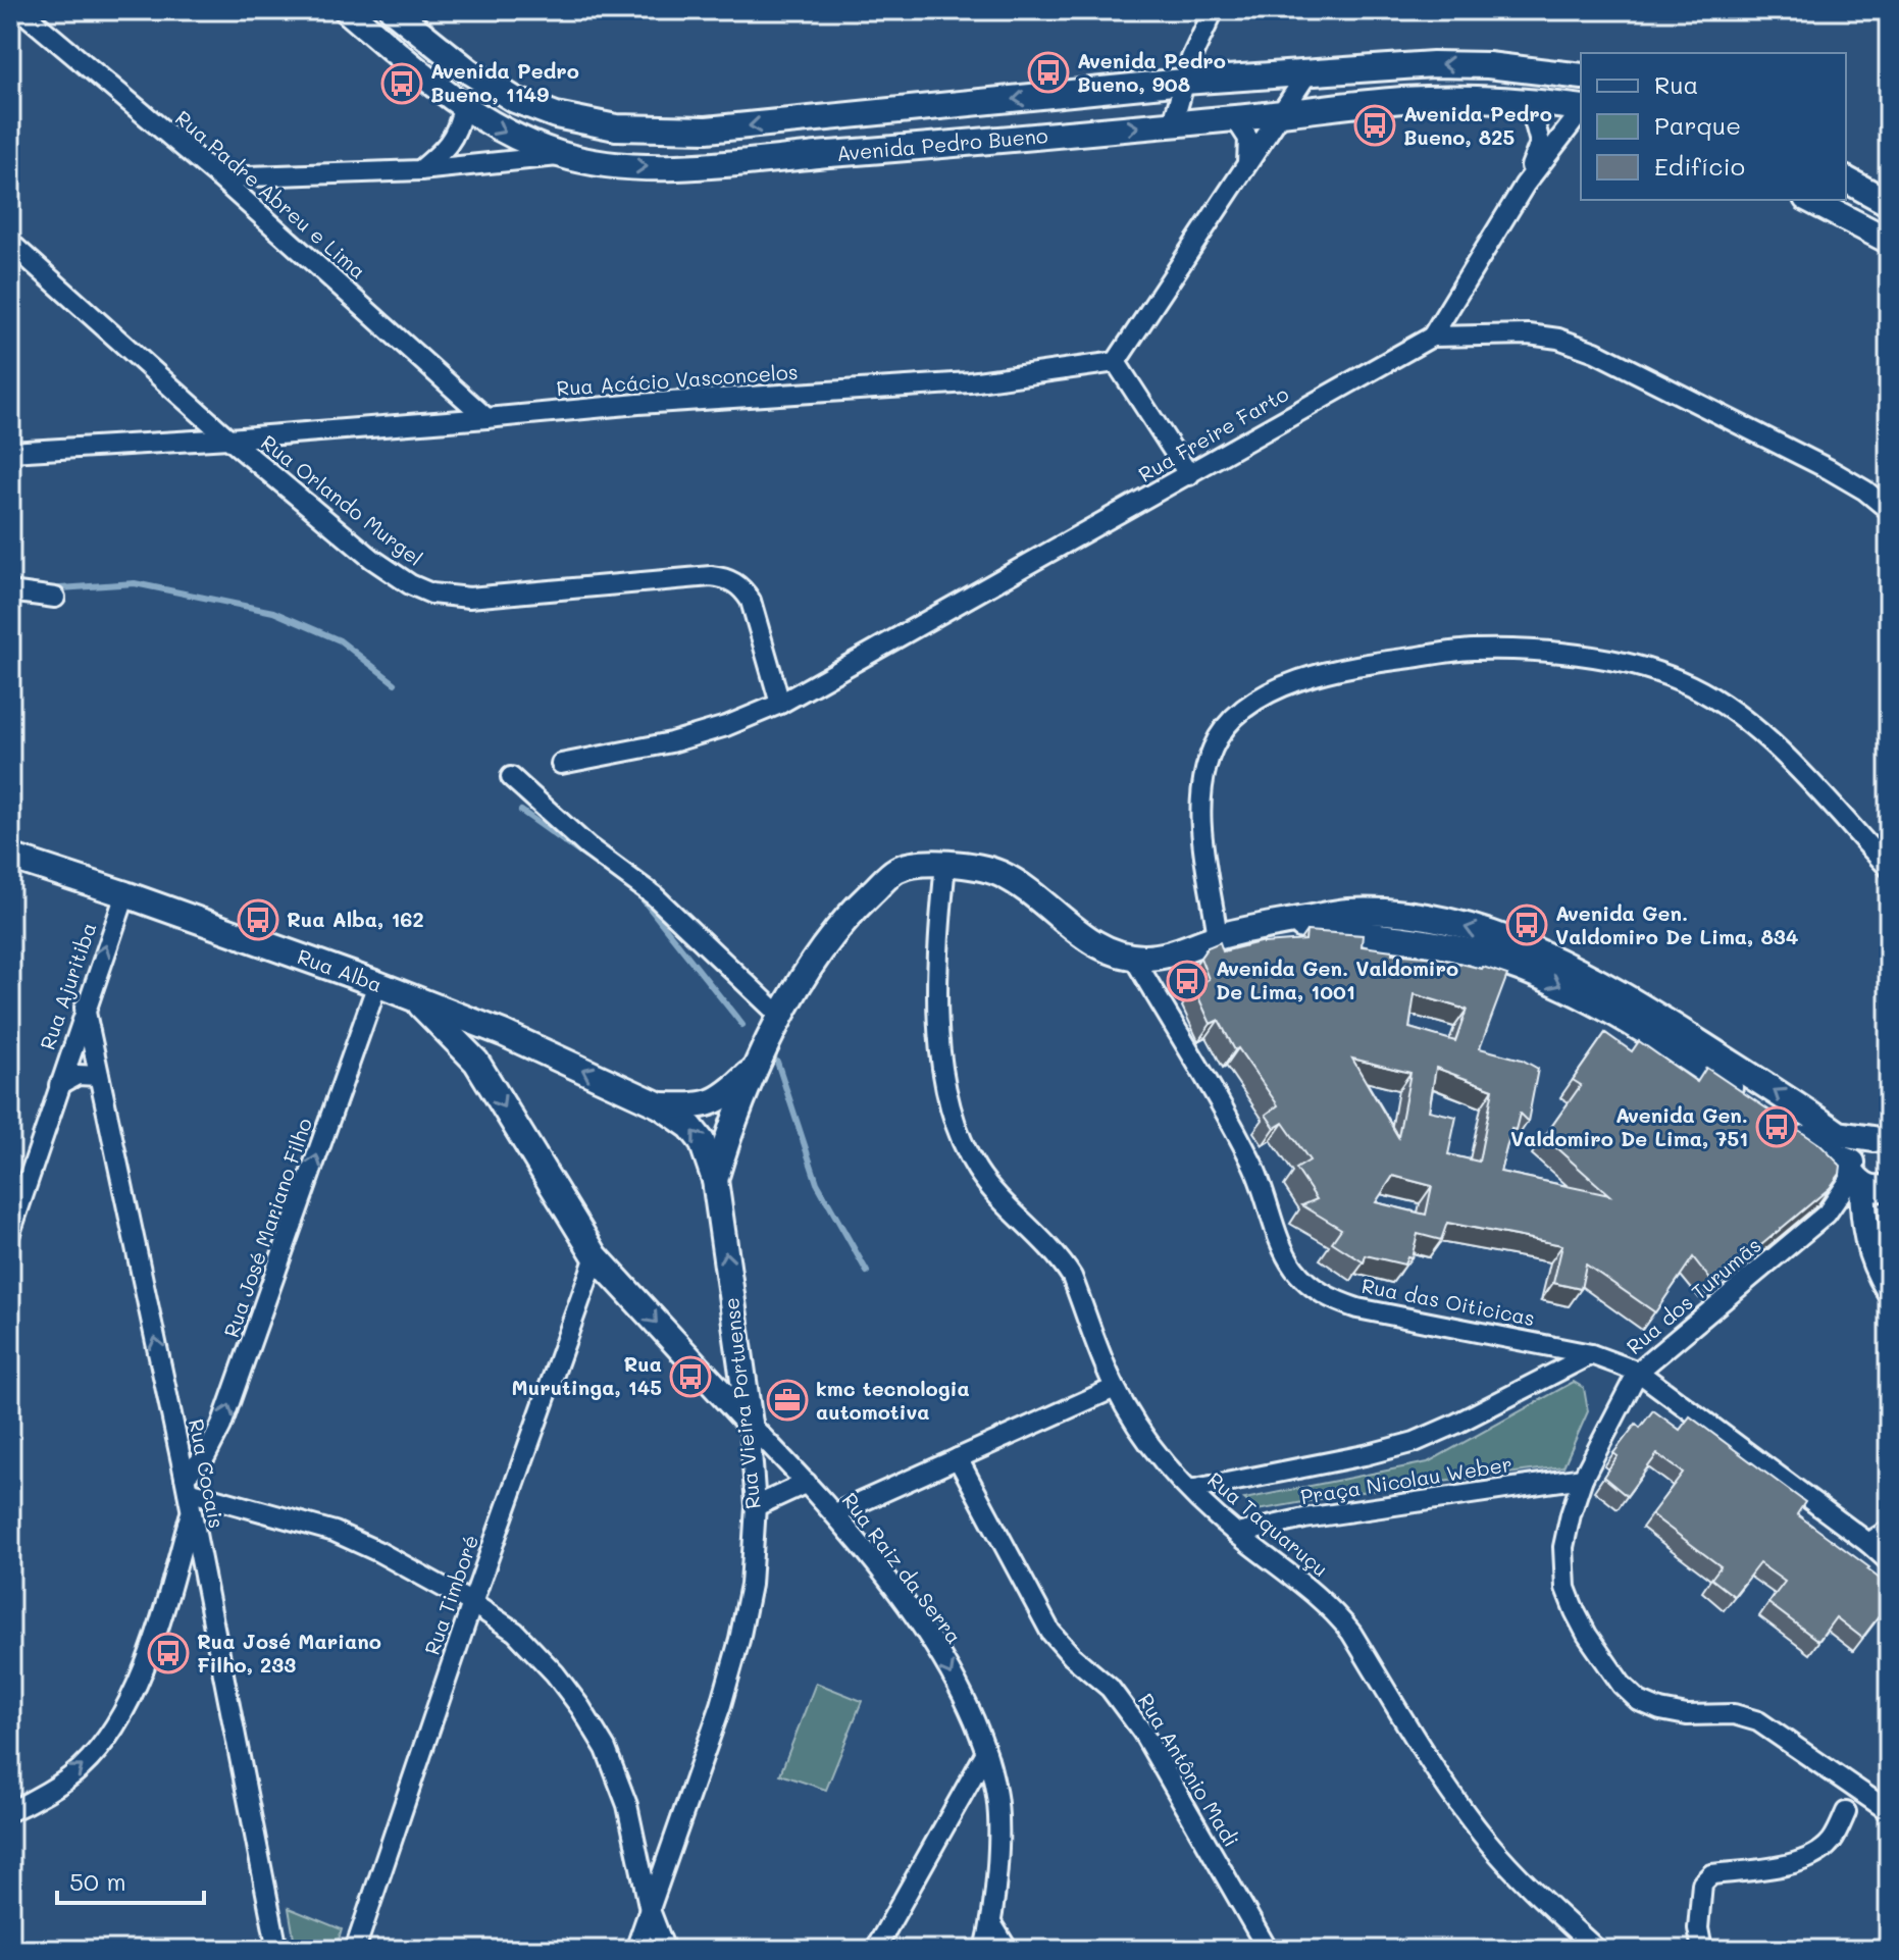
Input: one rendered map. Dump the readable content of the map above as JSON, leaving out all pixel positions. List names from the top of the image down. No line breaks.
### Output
{"streets":{"street":["Avenida Pedro Bueno","Rua Padre Abreu e Lima","Rua Acácio Vasconcelos","Rua Freire Farto","Rua Orlando Murgel","Rua Alba","Rua Ajuritiba","Rua José Mariano Filho","Rua dos Turumãs","Rua das Oiticicas","Rua Vieira Portuense","Rua Cocais","Praça Nicolau Weber","Rua Taquaruçu","Rua Raiz da Serra","Rua Timboré","Rua Antônio Madi"]},"crossings":[["Rua Padre Abreu e Lima","Rua Acácio Vasconcelos"],["Rua Acácio Vasconcelos","Rua Orlando Murgel"],["Rua Freire Farto","Rua Orlando Murgel"],["Rua Alba","Rua Ajuritiba"],["Rua Alba","Rua José Mariano Filho"],["Rua Alba","Rua Vieira Portuense"],["Rua Ajuritiba","Rua Cocais"],["Rua José Mariano Filho","Rua Cocais"],["Rua dos Turumãs","Rua das Oiticicas"],["Rua dos Turumãs","Praça Nicolau Weber"],["Rua das Oiticicas","Praça Nicolau Weber"],["Rua Vieira Portuense","Rua Raiz da Serra"],["Praça Nicolau Weber","Rua Taquaruçu"]],"one_way":["Rua José Mariano Filho","Rua Cocais","Rua Raiz da Serra"],"places":{"bus stop":["Avenida Pedro Bueno, 908","Avenida Pedro Bueno, 1149","Avenida Pedro Bueno, 825","Rua Alba, 162","Avenida Gen. Valdomiro De Lima, 834","Avenida Gen. Valdomiro De Lima, 1001","Avenida Gen. Valdomiro De Lima, 751","Rua Murutinga, 145","Rua José Mariano Filho, 233"],"office":["kmc tecnologia automotiva"]},"legend":["Rua","Parque","Edifício"],"scale_bar":"50 m"}
